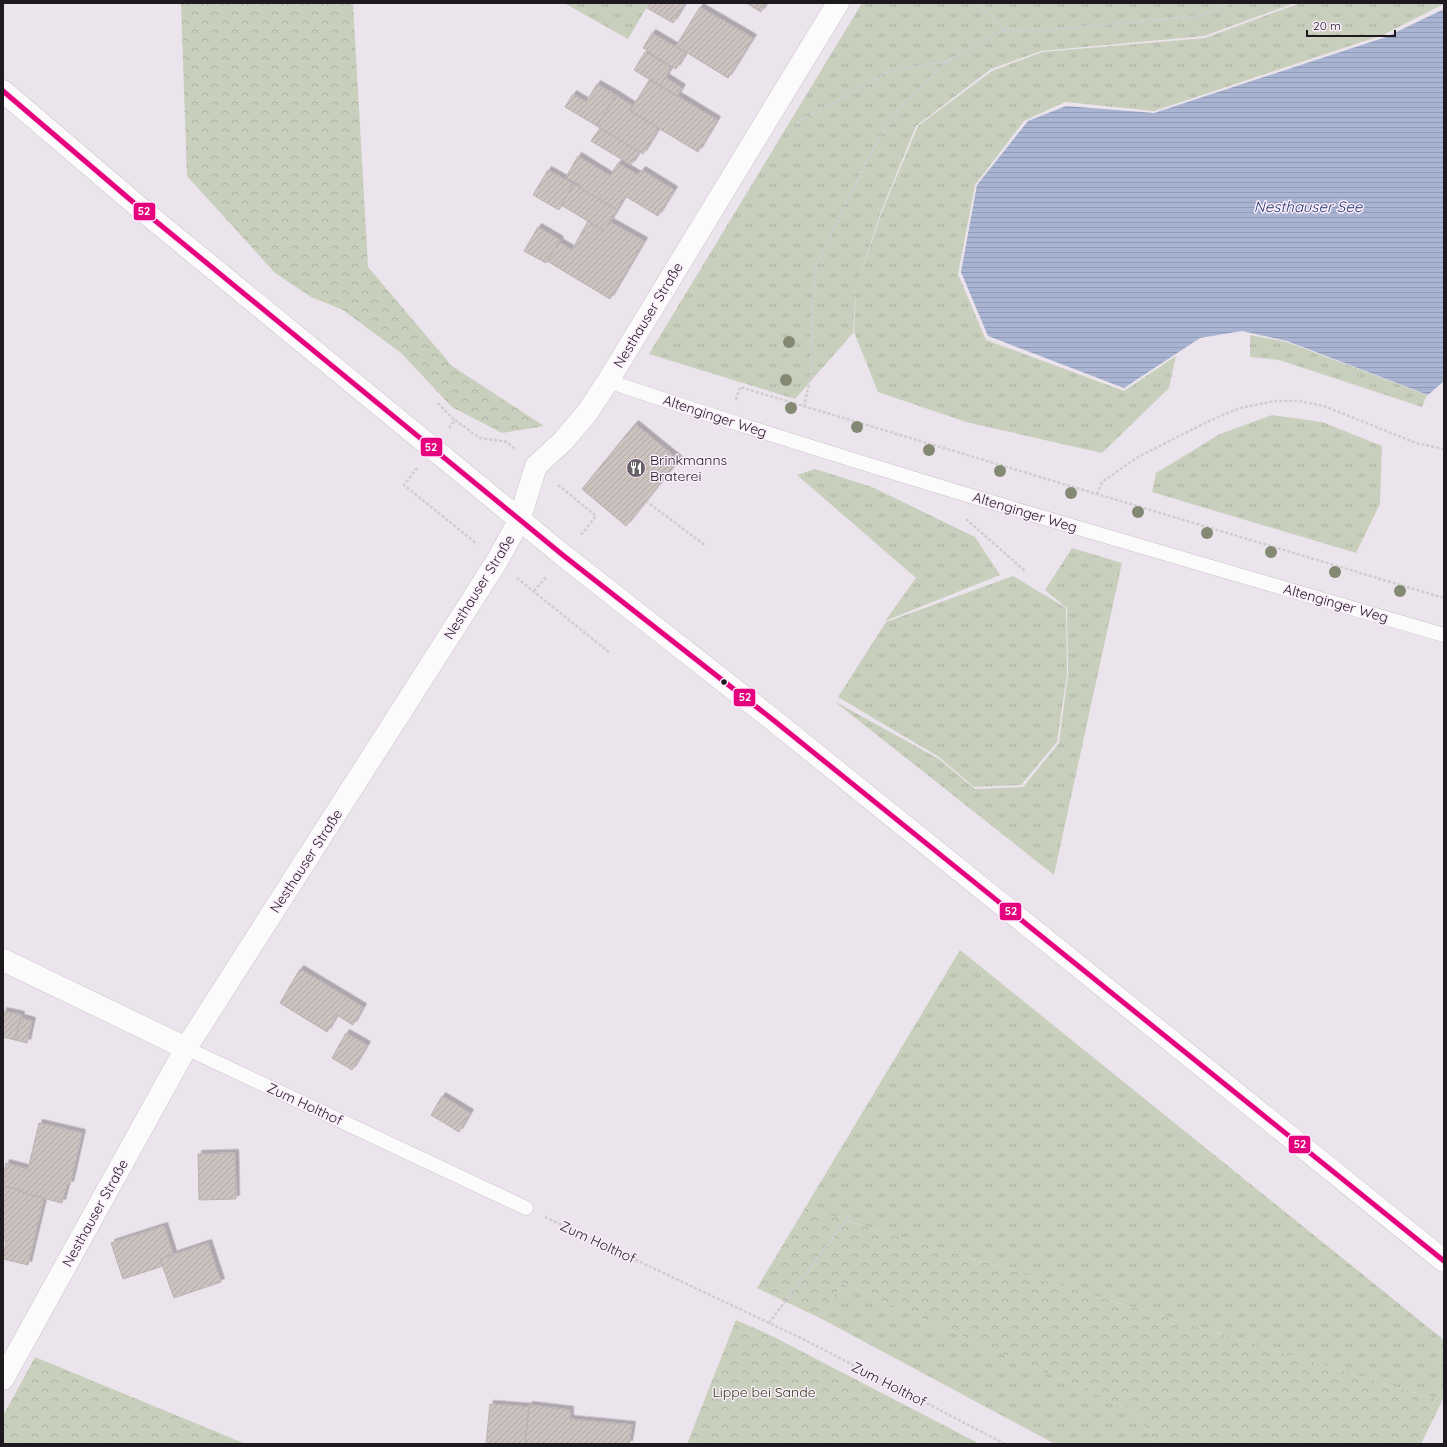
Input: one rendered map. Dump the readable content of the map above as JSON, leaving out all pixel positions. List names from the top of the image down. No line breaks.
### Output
{"streets":{"main road":["Nesthauser Straße"],"lane":["Altenginger Weg","Zum Holthof"]},"crossings":[["Nesthauser Straße","Altenginger Weg"],["Nesthauser Straße","Zum Holthof"]],"water":["Nesthauser See"],"parks":["Lippe bei Sande"],"places":{"restaurant":["Brinkmanns Braterei"]},"lines":["transit line 52"],"scale_bar":"20 m"}
